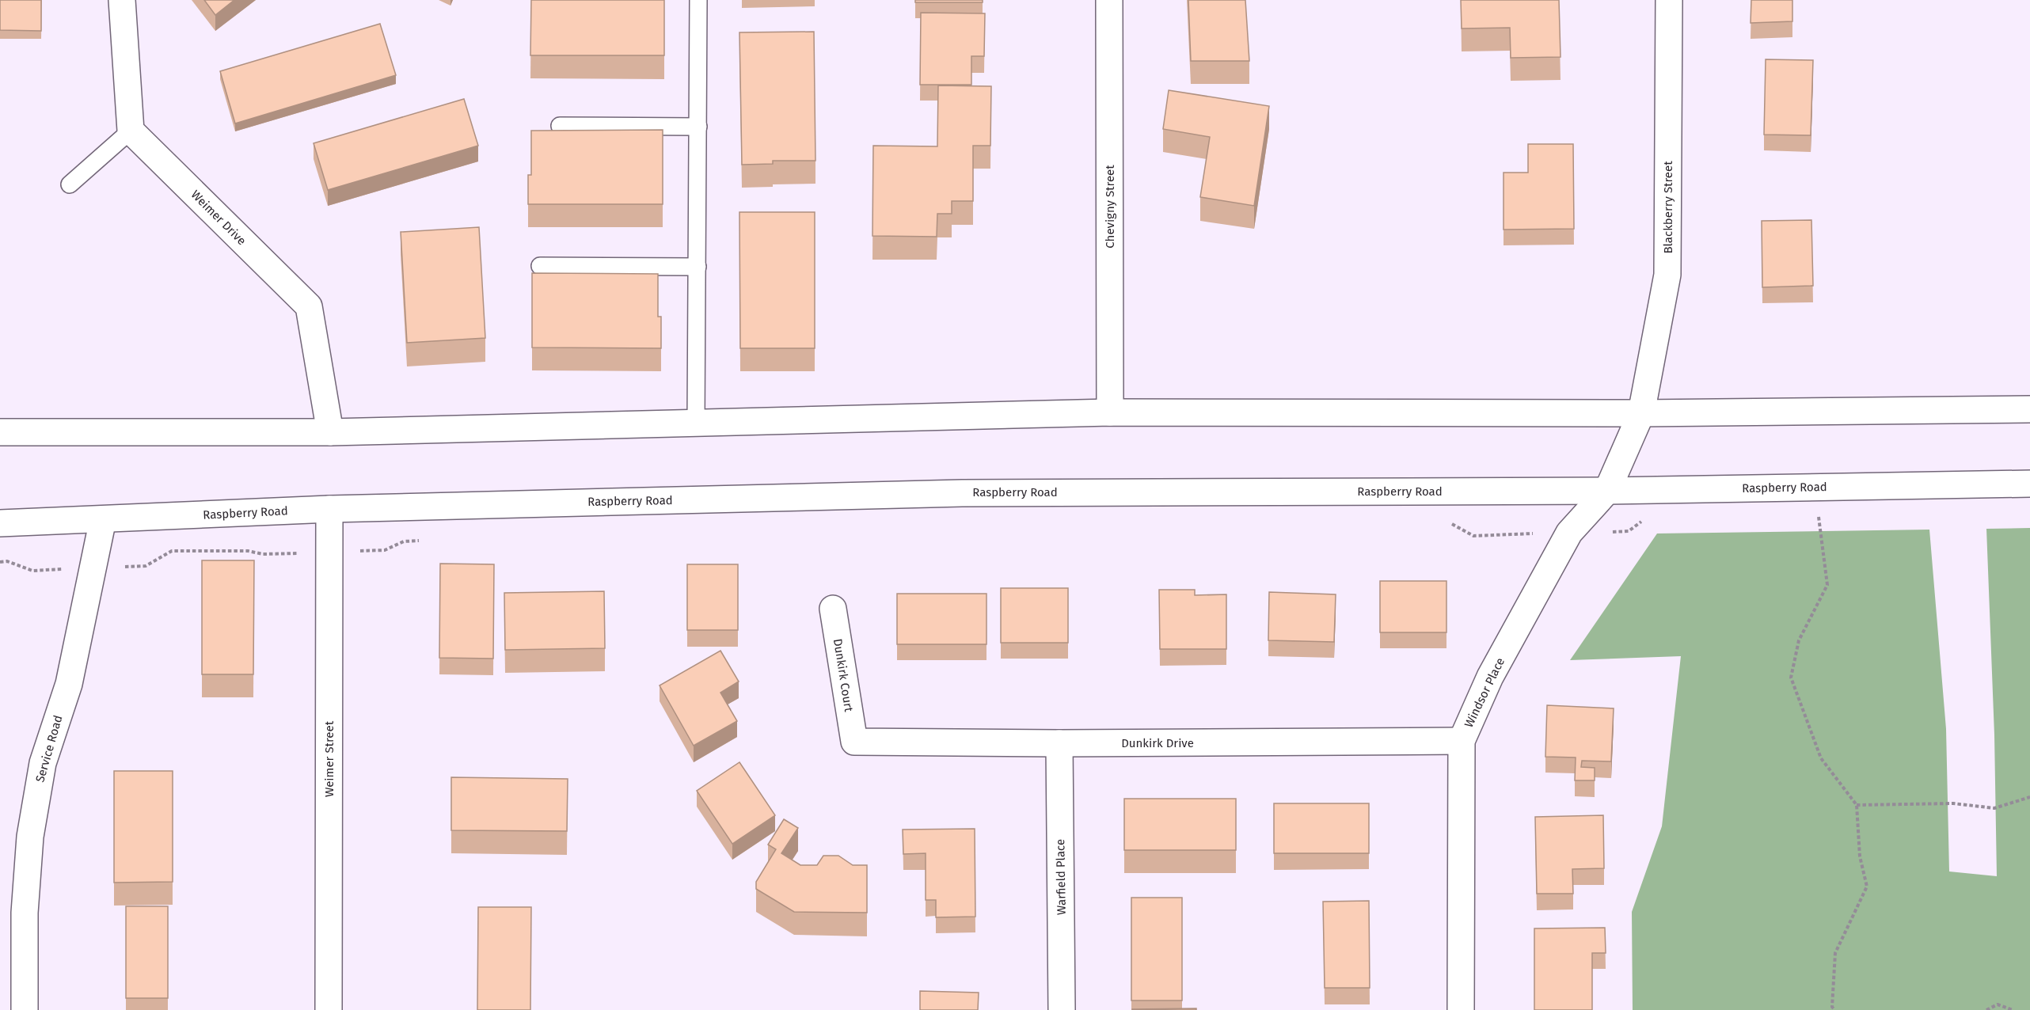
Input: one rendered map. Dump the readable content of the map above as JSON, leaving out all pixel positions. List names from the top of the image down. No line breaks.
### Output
{"streets":{"main road":["Chevigny Street","Blackberry Street","Weimer Drive","Raspberry Road","Dunkirk Court","Windsor Place","Dunkirk Drive","Service Road","Weimer Street","Warfield Place"]},"crossings":[["Blackberry Street","Windsor Place"],["Raspberry Road","Windsor Place"],["Raspberry Road","Service Road"],["Raspberry Road","Weimer Street"],["Dunkirk Court","Dunkirk Drive"],["Windsor Place","Dunkirk Drive"],["Dunkirk Drive","Warfield Place"]]}
